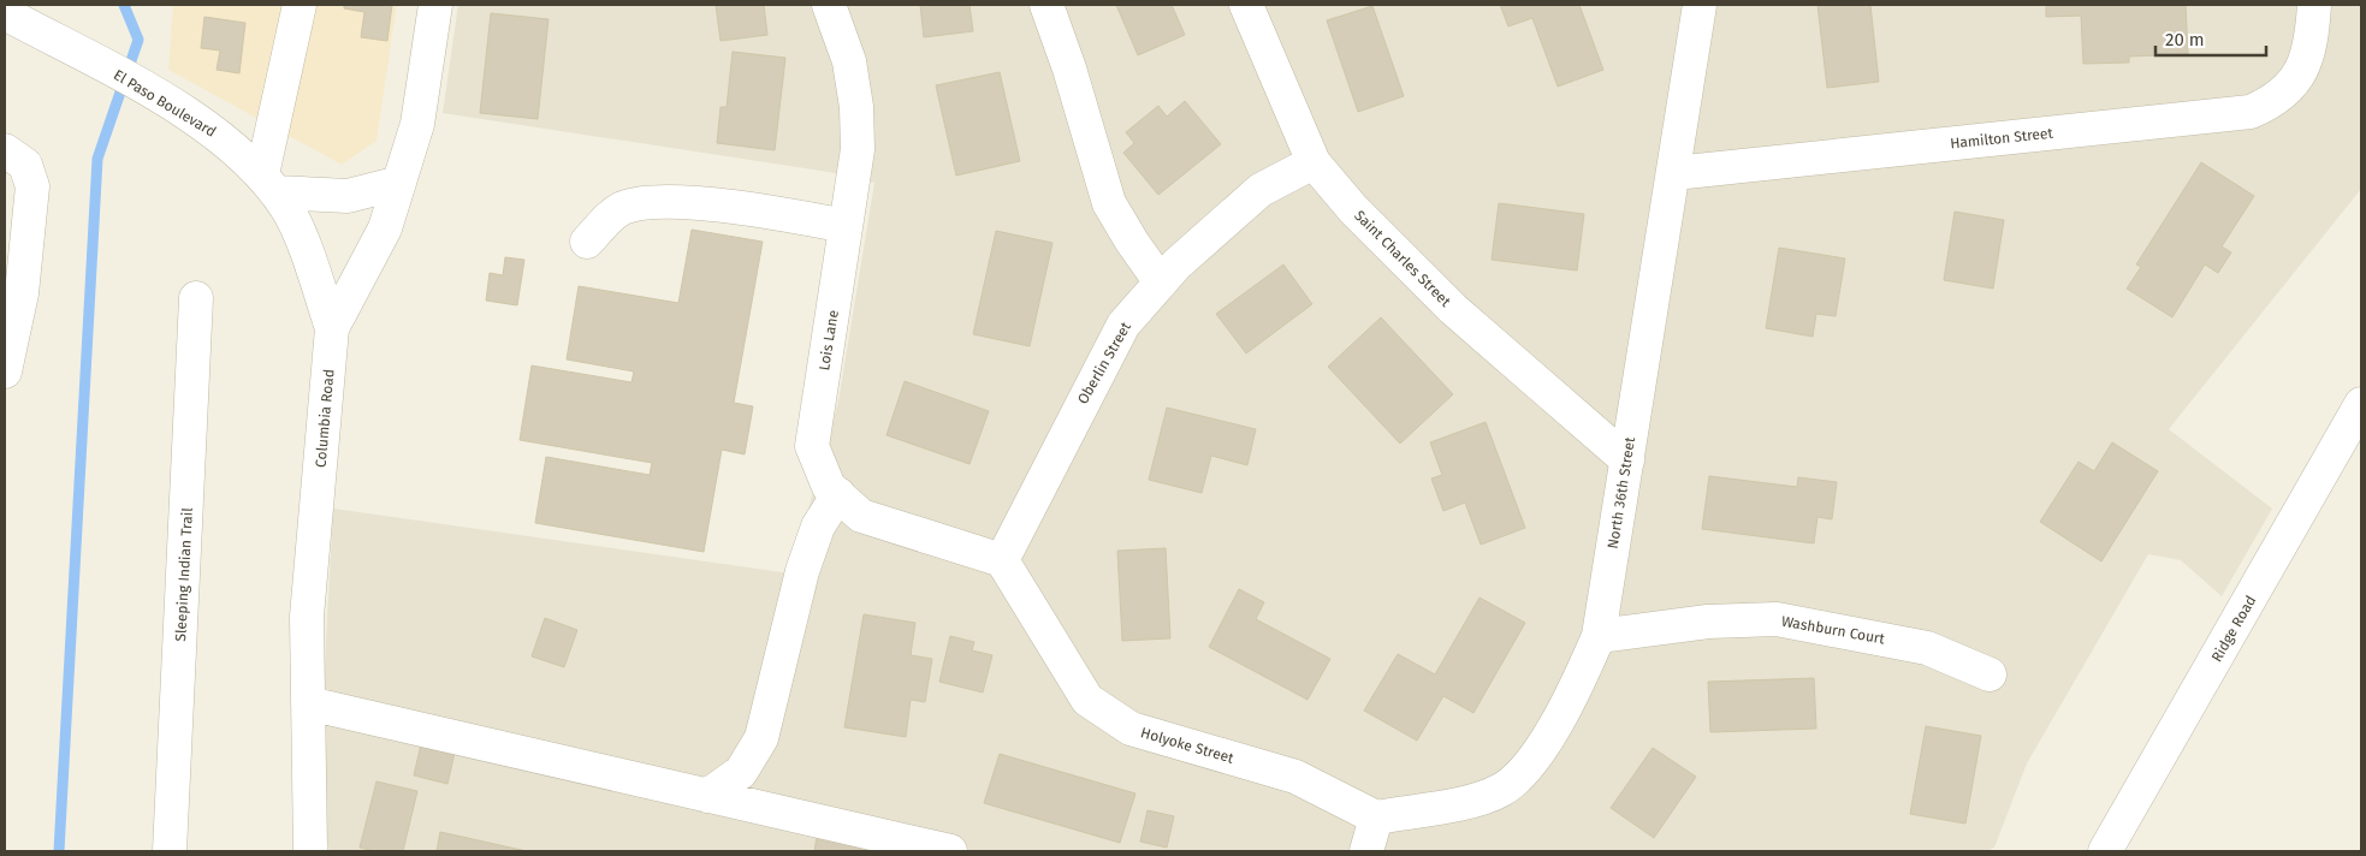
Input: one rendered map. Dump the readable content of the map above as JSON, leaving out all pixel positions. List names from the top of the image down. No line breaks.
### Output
{"streets":{"street":["El Paso Boulevard","Hamilton Street","Saint Charles Street","Lois Lane","Oberlin Street","Columbia Road","North 36th Street","Sleeping Indian Trail","Ridge Road","Washburn Court","Holyoke Street"]},"crossings":[["El Paso Boulevard","Columbia Road"],["Hamilton Street","North 36th Street"],["Saint Charles Street","Oberlin Street"],["Saint Charles Street","North 36th Street"],["Lois Lane","Oberlin Street"],["Lois Lane","Holyoke Street"],["Oberlin Street","Holyoke Street"],["North 36th Street","Washburn Court"],["North 36th Street","Holyoke Street"]],"scale_bar":"20 m"}
